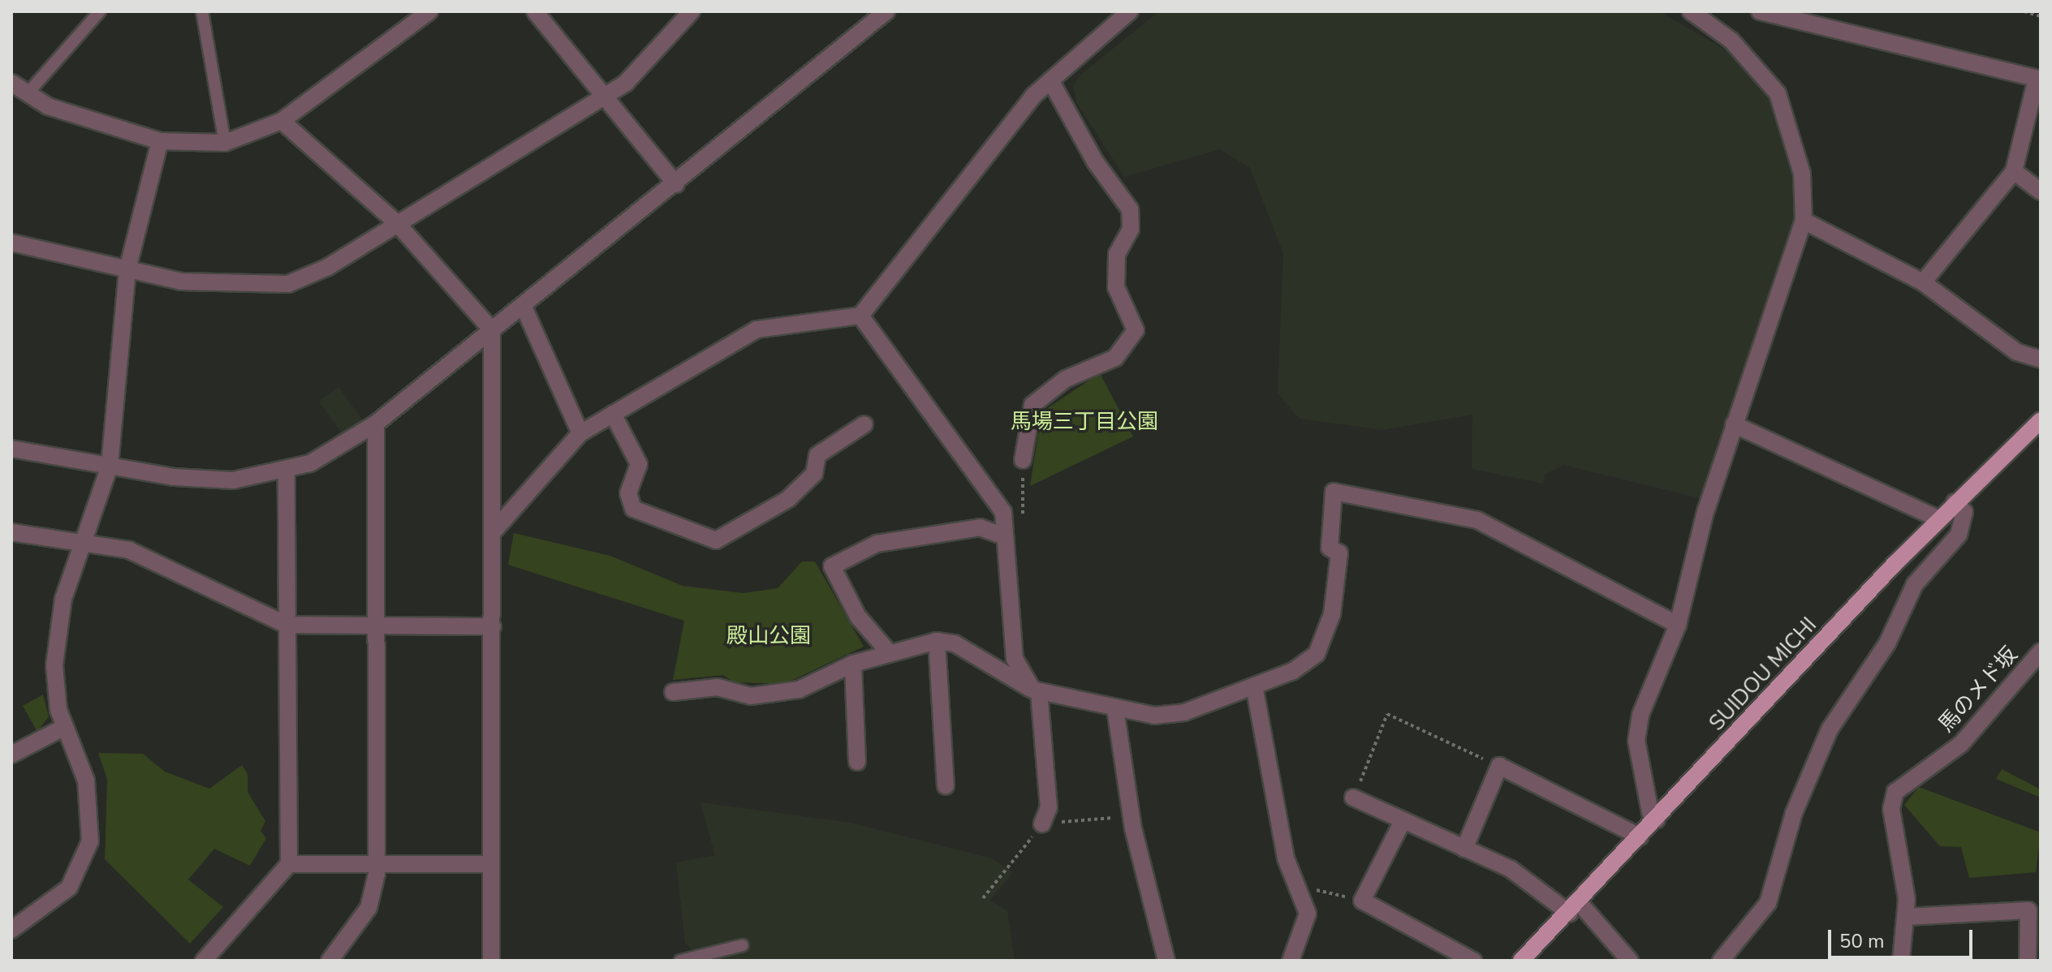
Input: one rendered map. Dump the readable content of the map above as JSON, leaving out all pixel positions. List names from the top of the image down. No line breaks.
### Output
{"streets":{"main road":["SUIDOU MICHI"],"street":["馬のメド坂"]},"parks":["馬場三丁目公園","殿山公園"],"scale_bar":"50 m"}
